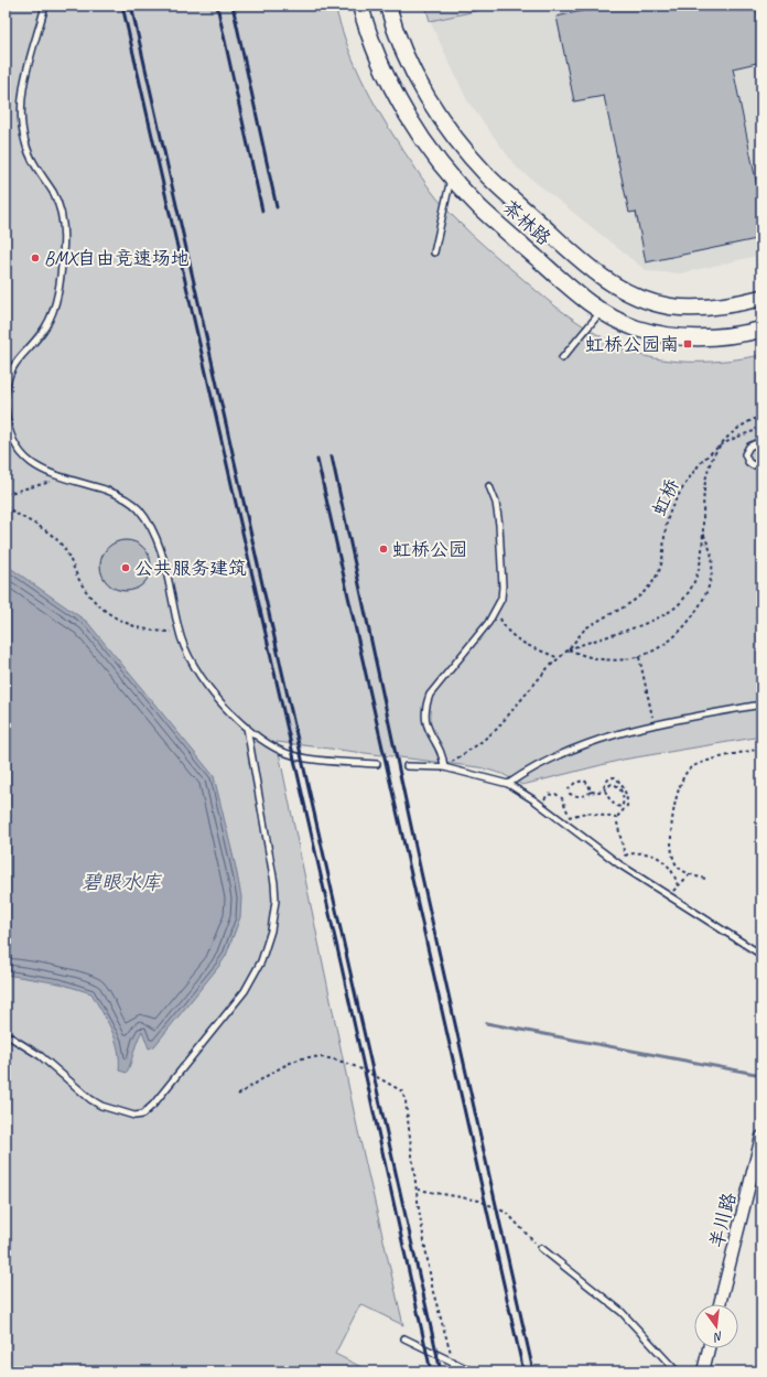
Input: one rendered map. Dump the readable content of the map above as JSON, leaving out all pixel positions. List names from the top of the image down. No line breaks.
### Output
{"streets":{"street":["茶林路","羊川路"],"path":["虹桥"]},"water":["碧眼水库"],"places":{"other":["BMX自由竞速场地","虹桥公园","公共服务建筑"],"transit":["虹桥公园南"]},"north":"bottom"}
